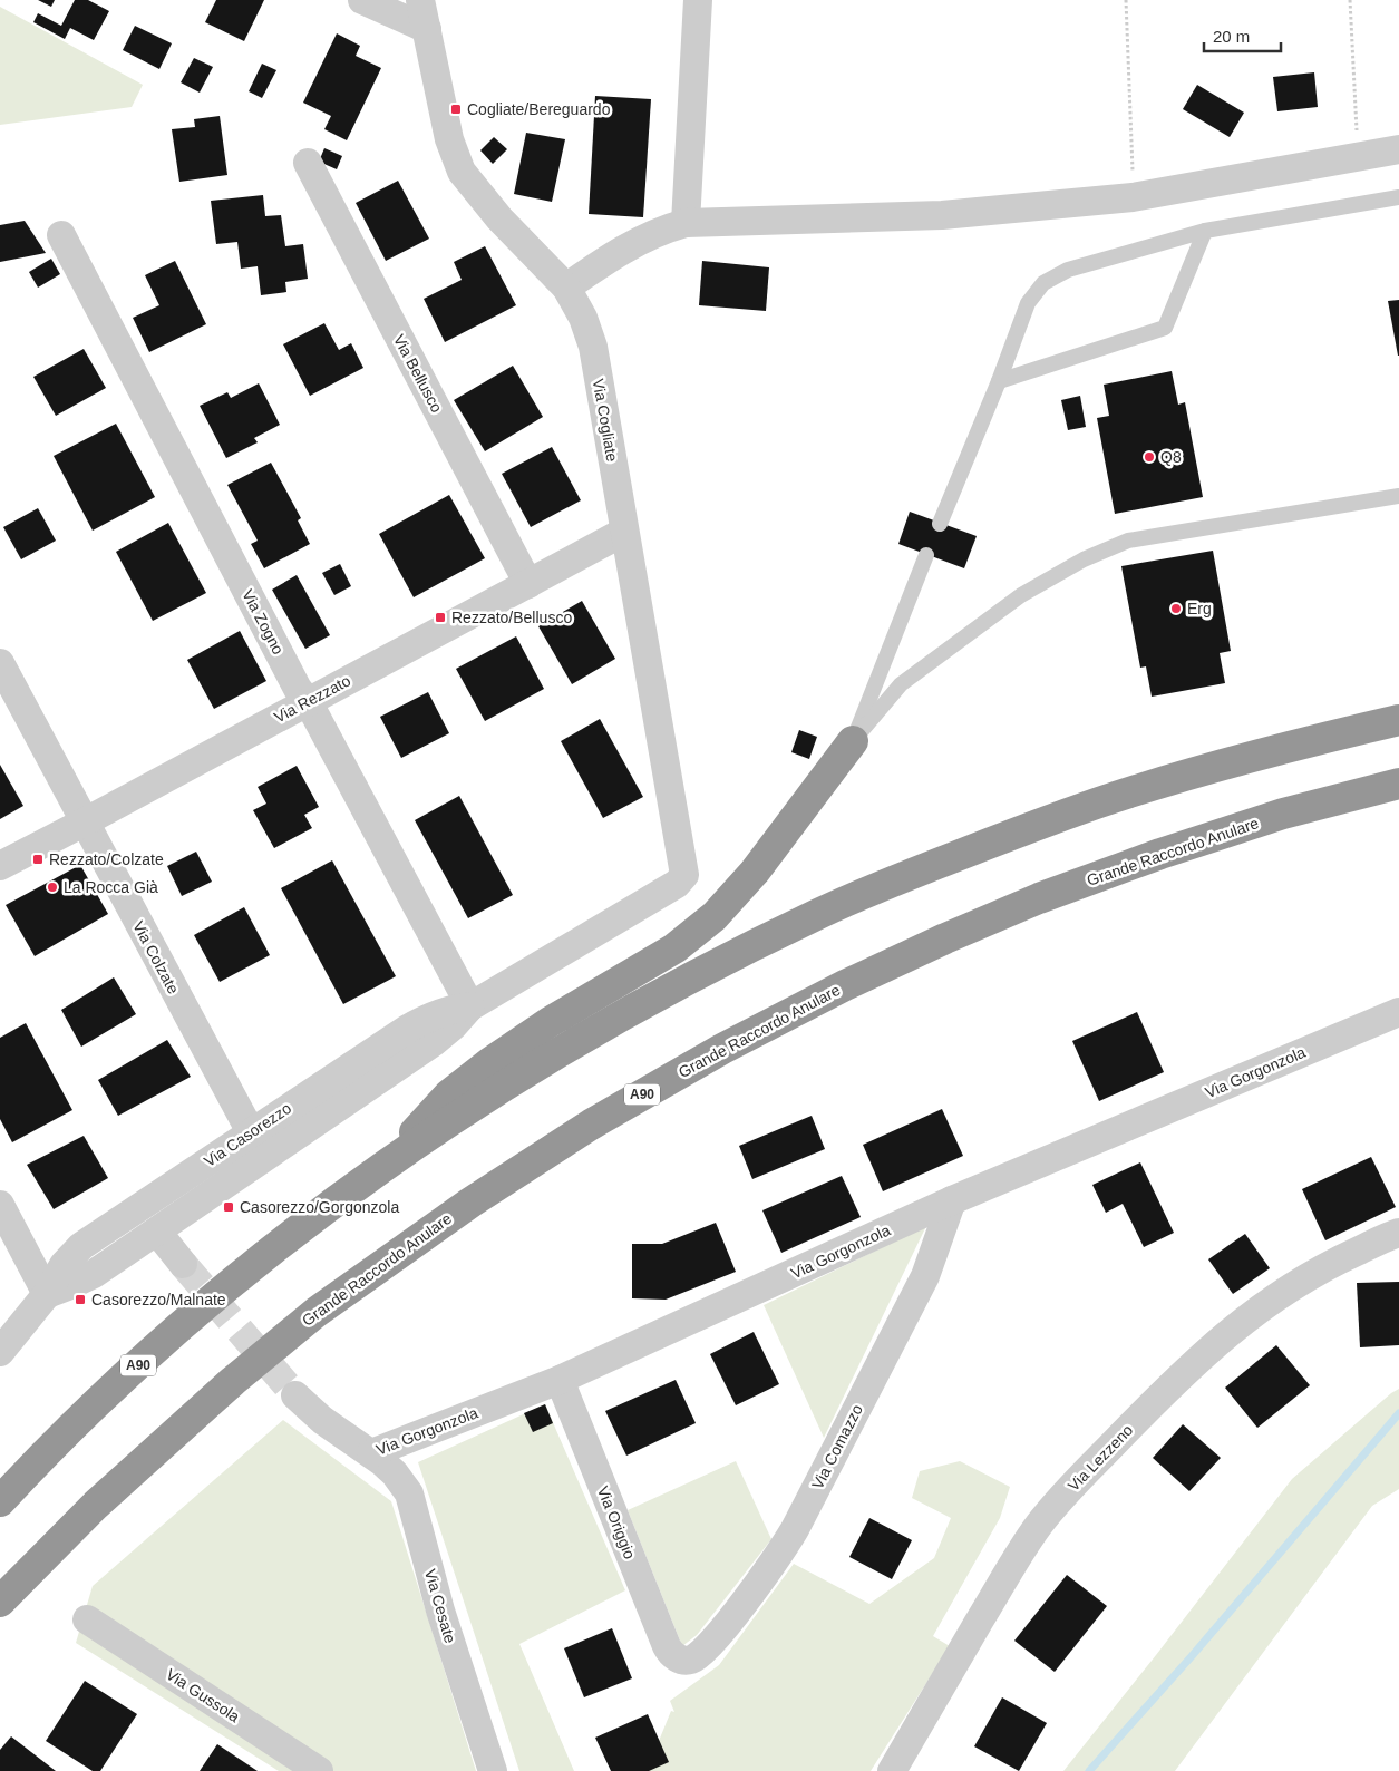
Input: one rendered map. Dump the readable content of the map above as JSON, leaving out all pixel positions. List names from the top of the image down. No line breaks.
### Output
{"streets":{"highway":["Grande Raccordo Anulare","A90"],"street":["Via Bellusco","Via Cogliate","Via Zogno","Via Rezzato","Via Colzate","Via Gorgonzola","Via Casorezzo","Via Comazzo","Via Lezzeno","Via Origgio","Via Cesate","Via Gussola"]},"crossings":[["Via Bellusco","Via Rezzato"],["Via Cogliate","Via Rezzato"],["Via Cogliate","Via Casorezzo"],["Via Zogno","Via Rezzato"],["Via Zogno","Via Casorezzo"],["Via Rezzato","Via Colzate"],["Via Colzate","Via Casorezzo"],["Via Gorgonzola","Via Comazzo"],["Via Gorgonzola","Via Origgio"],["Via Gorgonzola","Via Cesate"],["Via Comazzo","Via Origgio"]],"places":{"transit":["Cogliate/Bereguardo","Rezzato/Bellusco","Rezzato/Colzate","Casorezzo/Gorgonzola","Casorezzo/Malnate"],"other":["Q8","Erg","La Rocca Già"]},"scale_bar":"20 m"}
